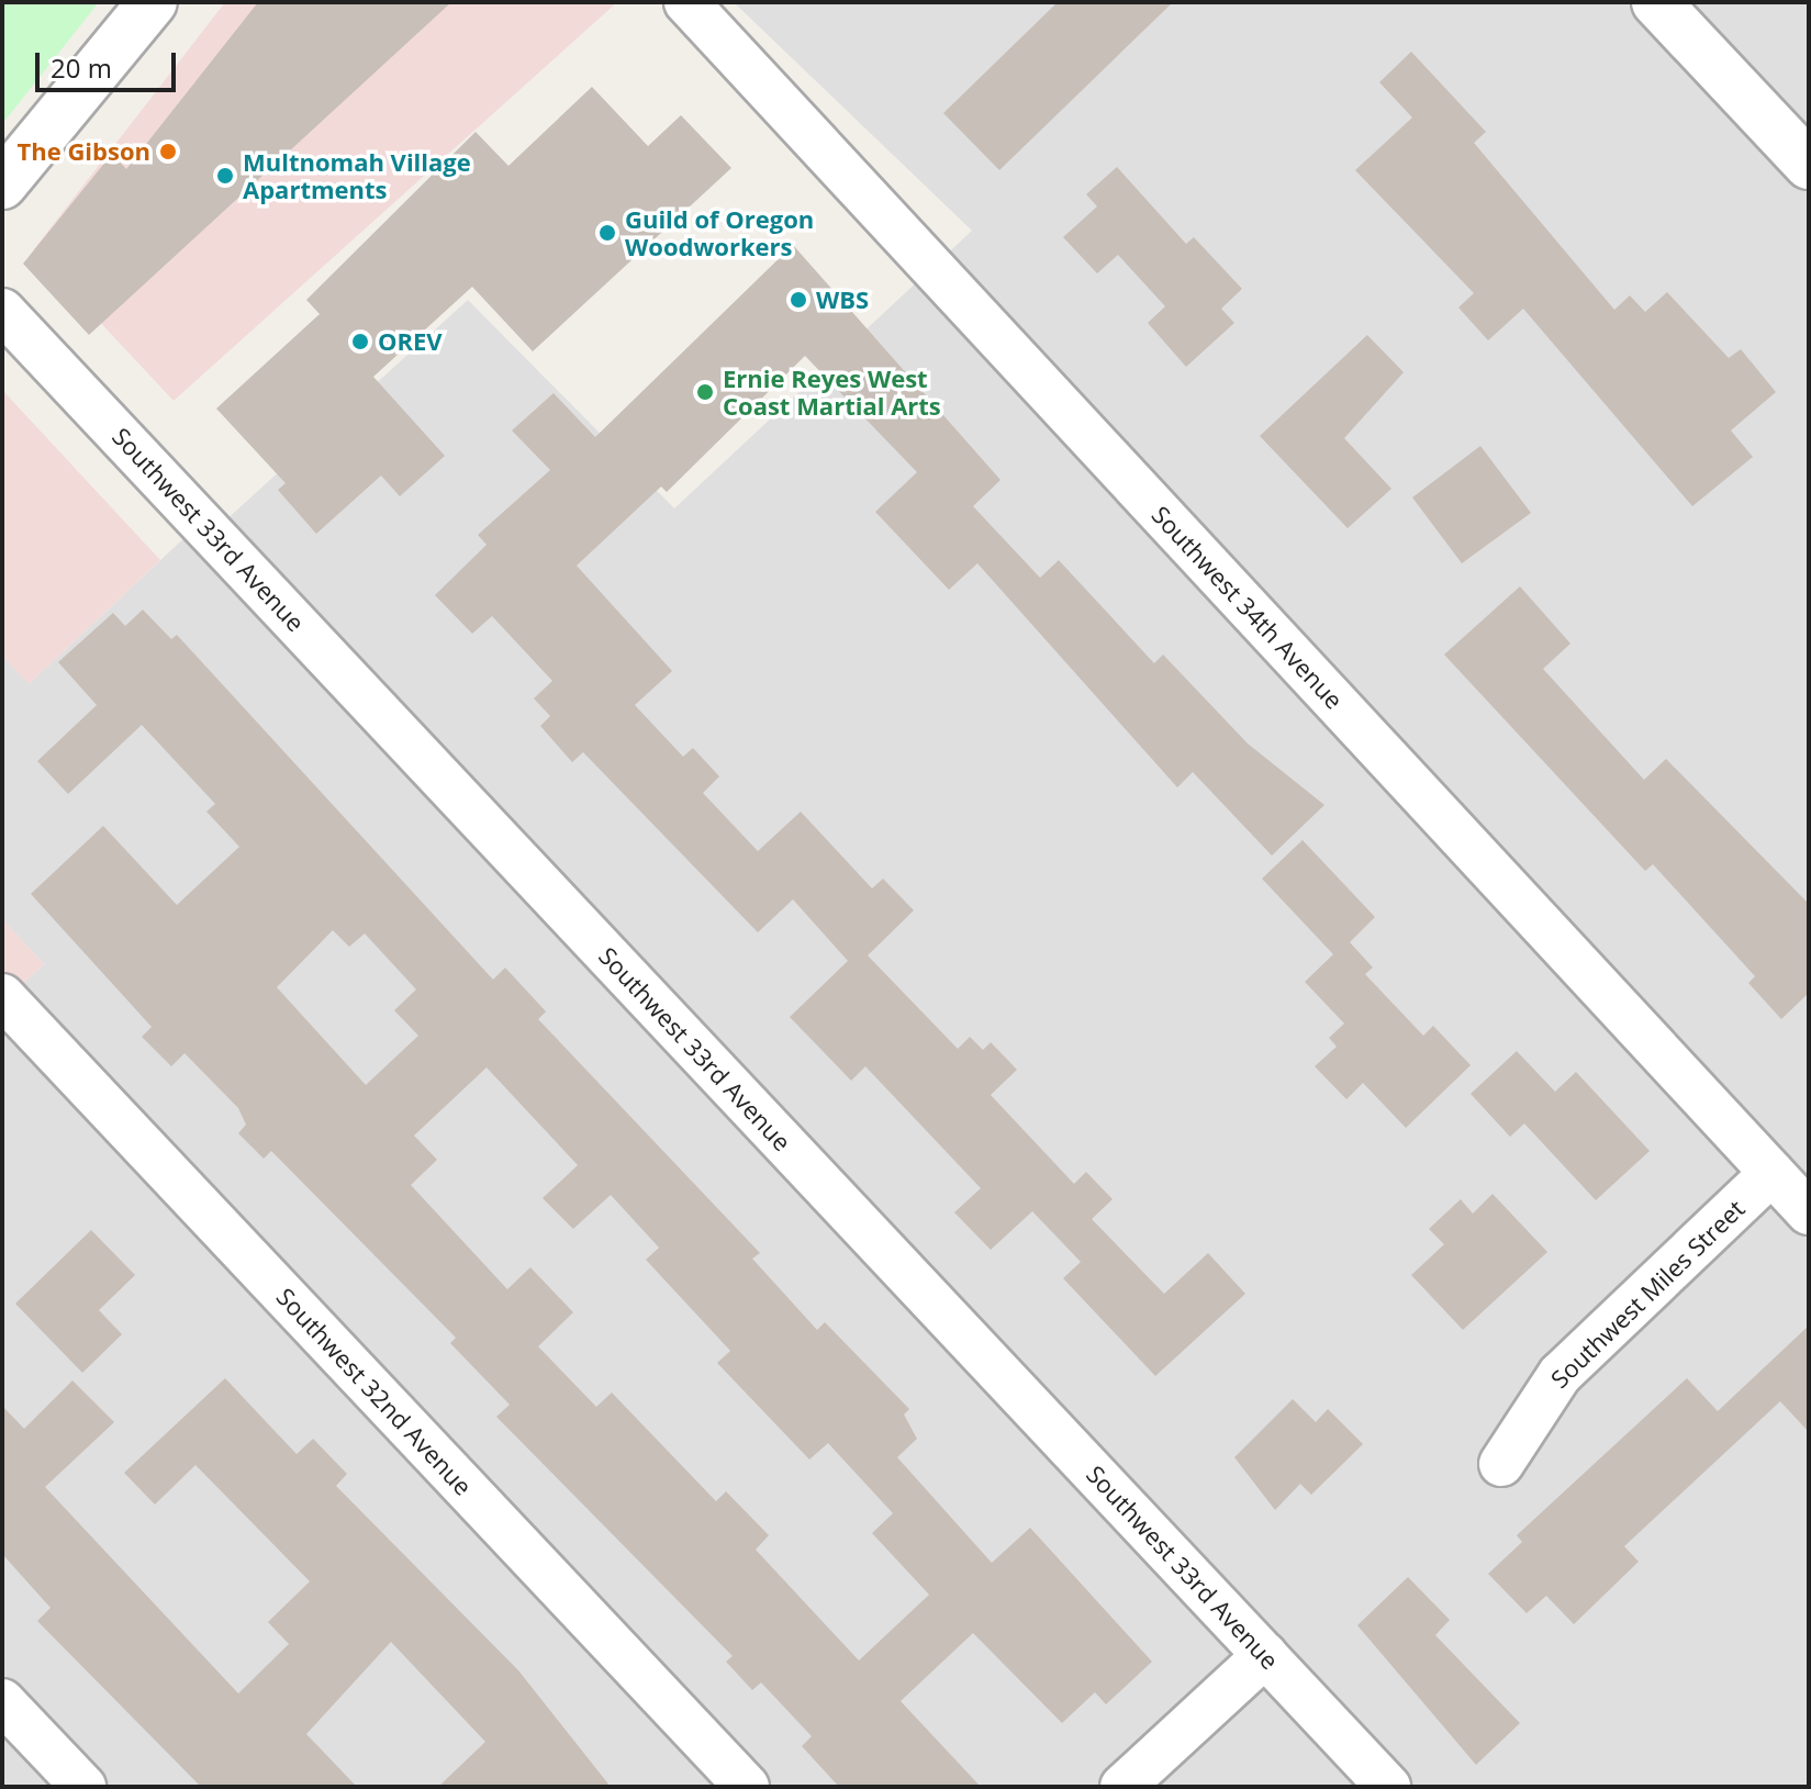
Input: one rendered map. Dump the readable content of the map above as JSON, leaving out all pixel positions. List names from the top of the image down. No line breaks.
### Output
{"streets":{"street":["Southwest 33rd Avenue","Southwest 34th Avenue","Southwest Miles Street","Southwest 32nd Avenue"]},"crossings":[["Southwest 34th Avenue","Southwest Miles Street"]],"places":["The Gibson","Multnomah Village Apartments","Guild of Oregon Woodworkers","WBS","OREV","Ernie Reyes West Coast Martial Arts"],"scale_bar":"20 m"}
